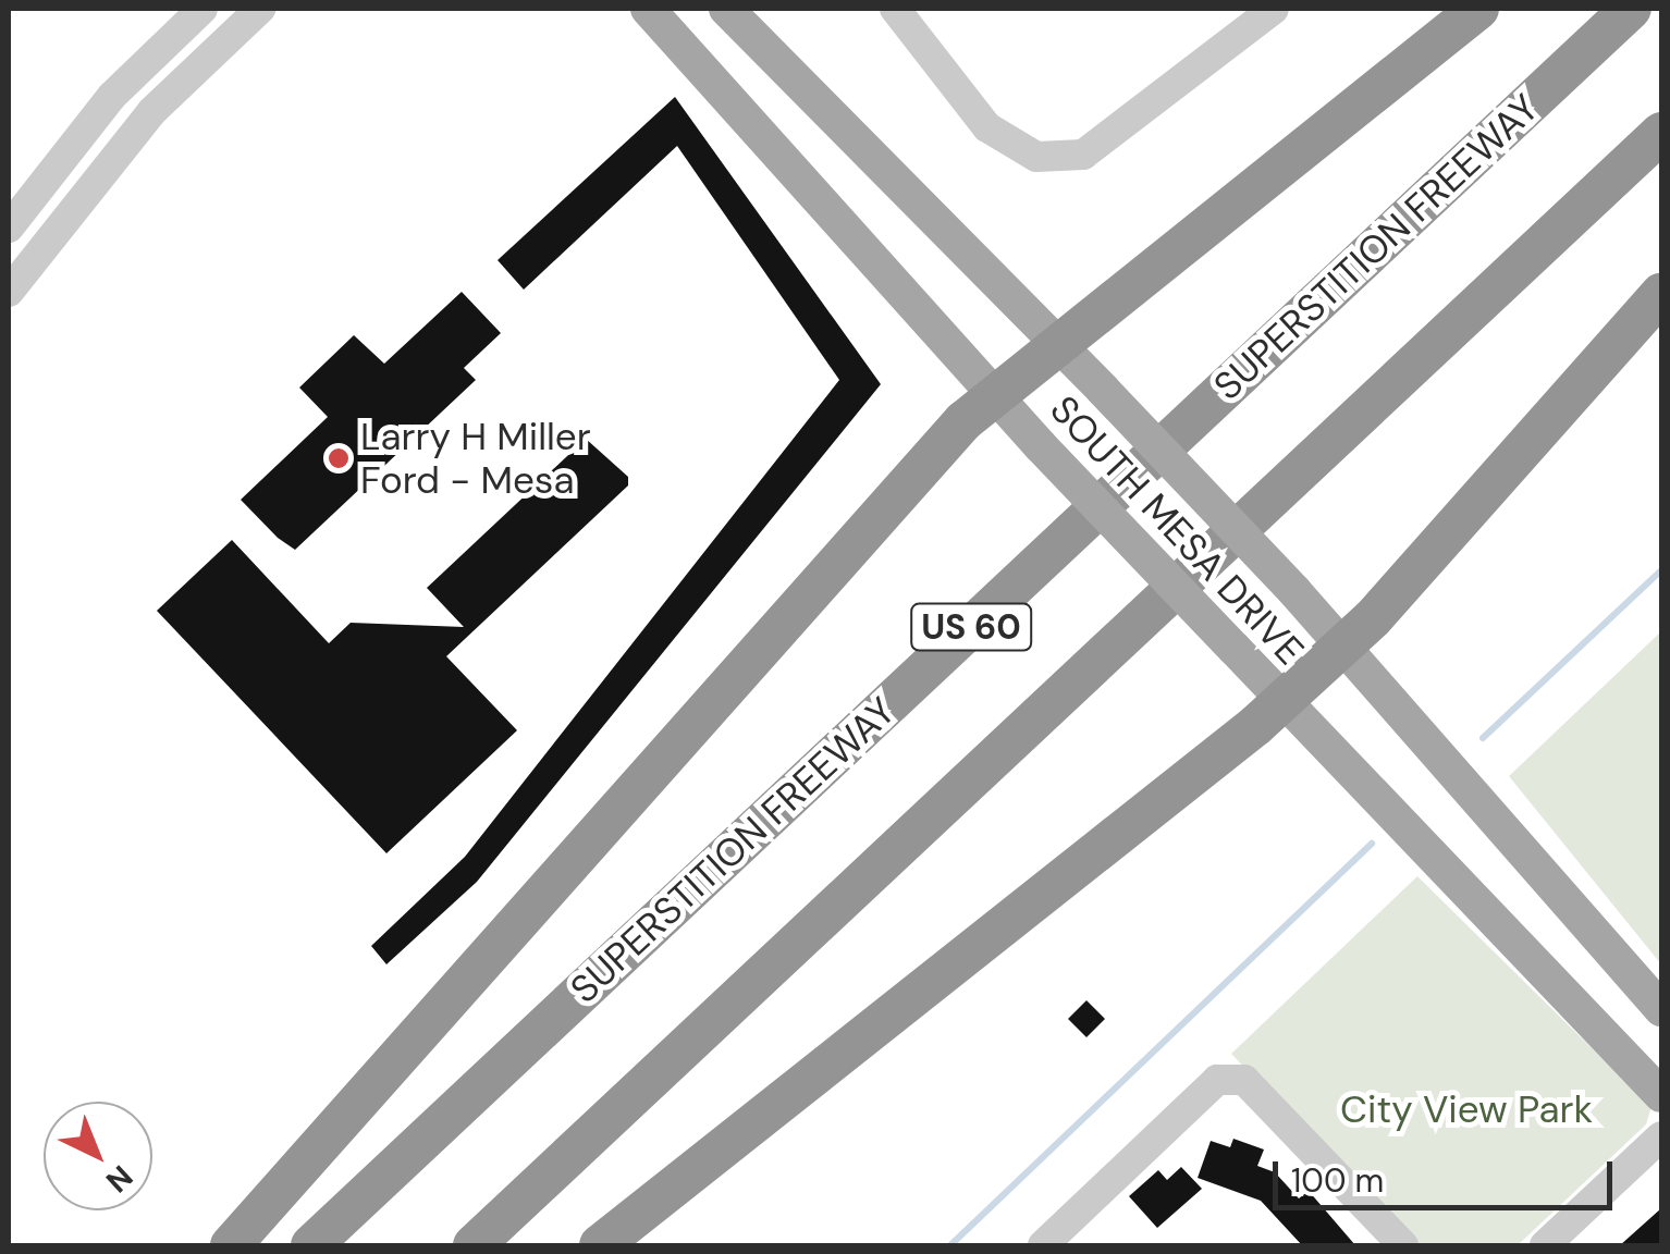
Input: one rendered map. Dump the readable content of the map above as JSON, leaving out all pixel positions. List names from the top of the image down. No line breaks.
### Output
{"streets":{"highway":["SUPERSTITION FREEWAY","US 60"],"main road":["SOUTH MESA DRIVE"]},"parks":["City View Park"],"places":["Larry H Miller Ford - Mesa"],"scale_bar":"100 m","north":"bottom right"}
